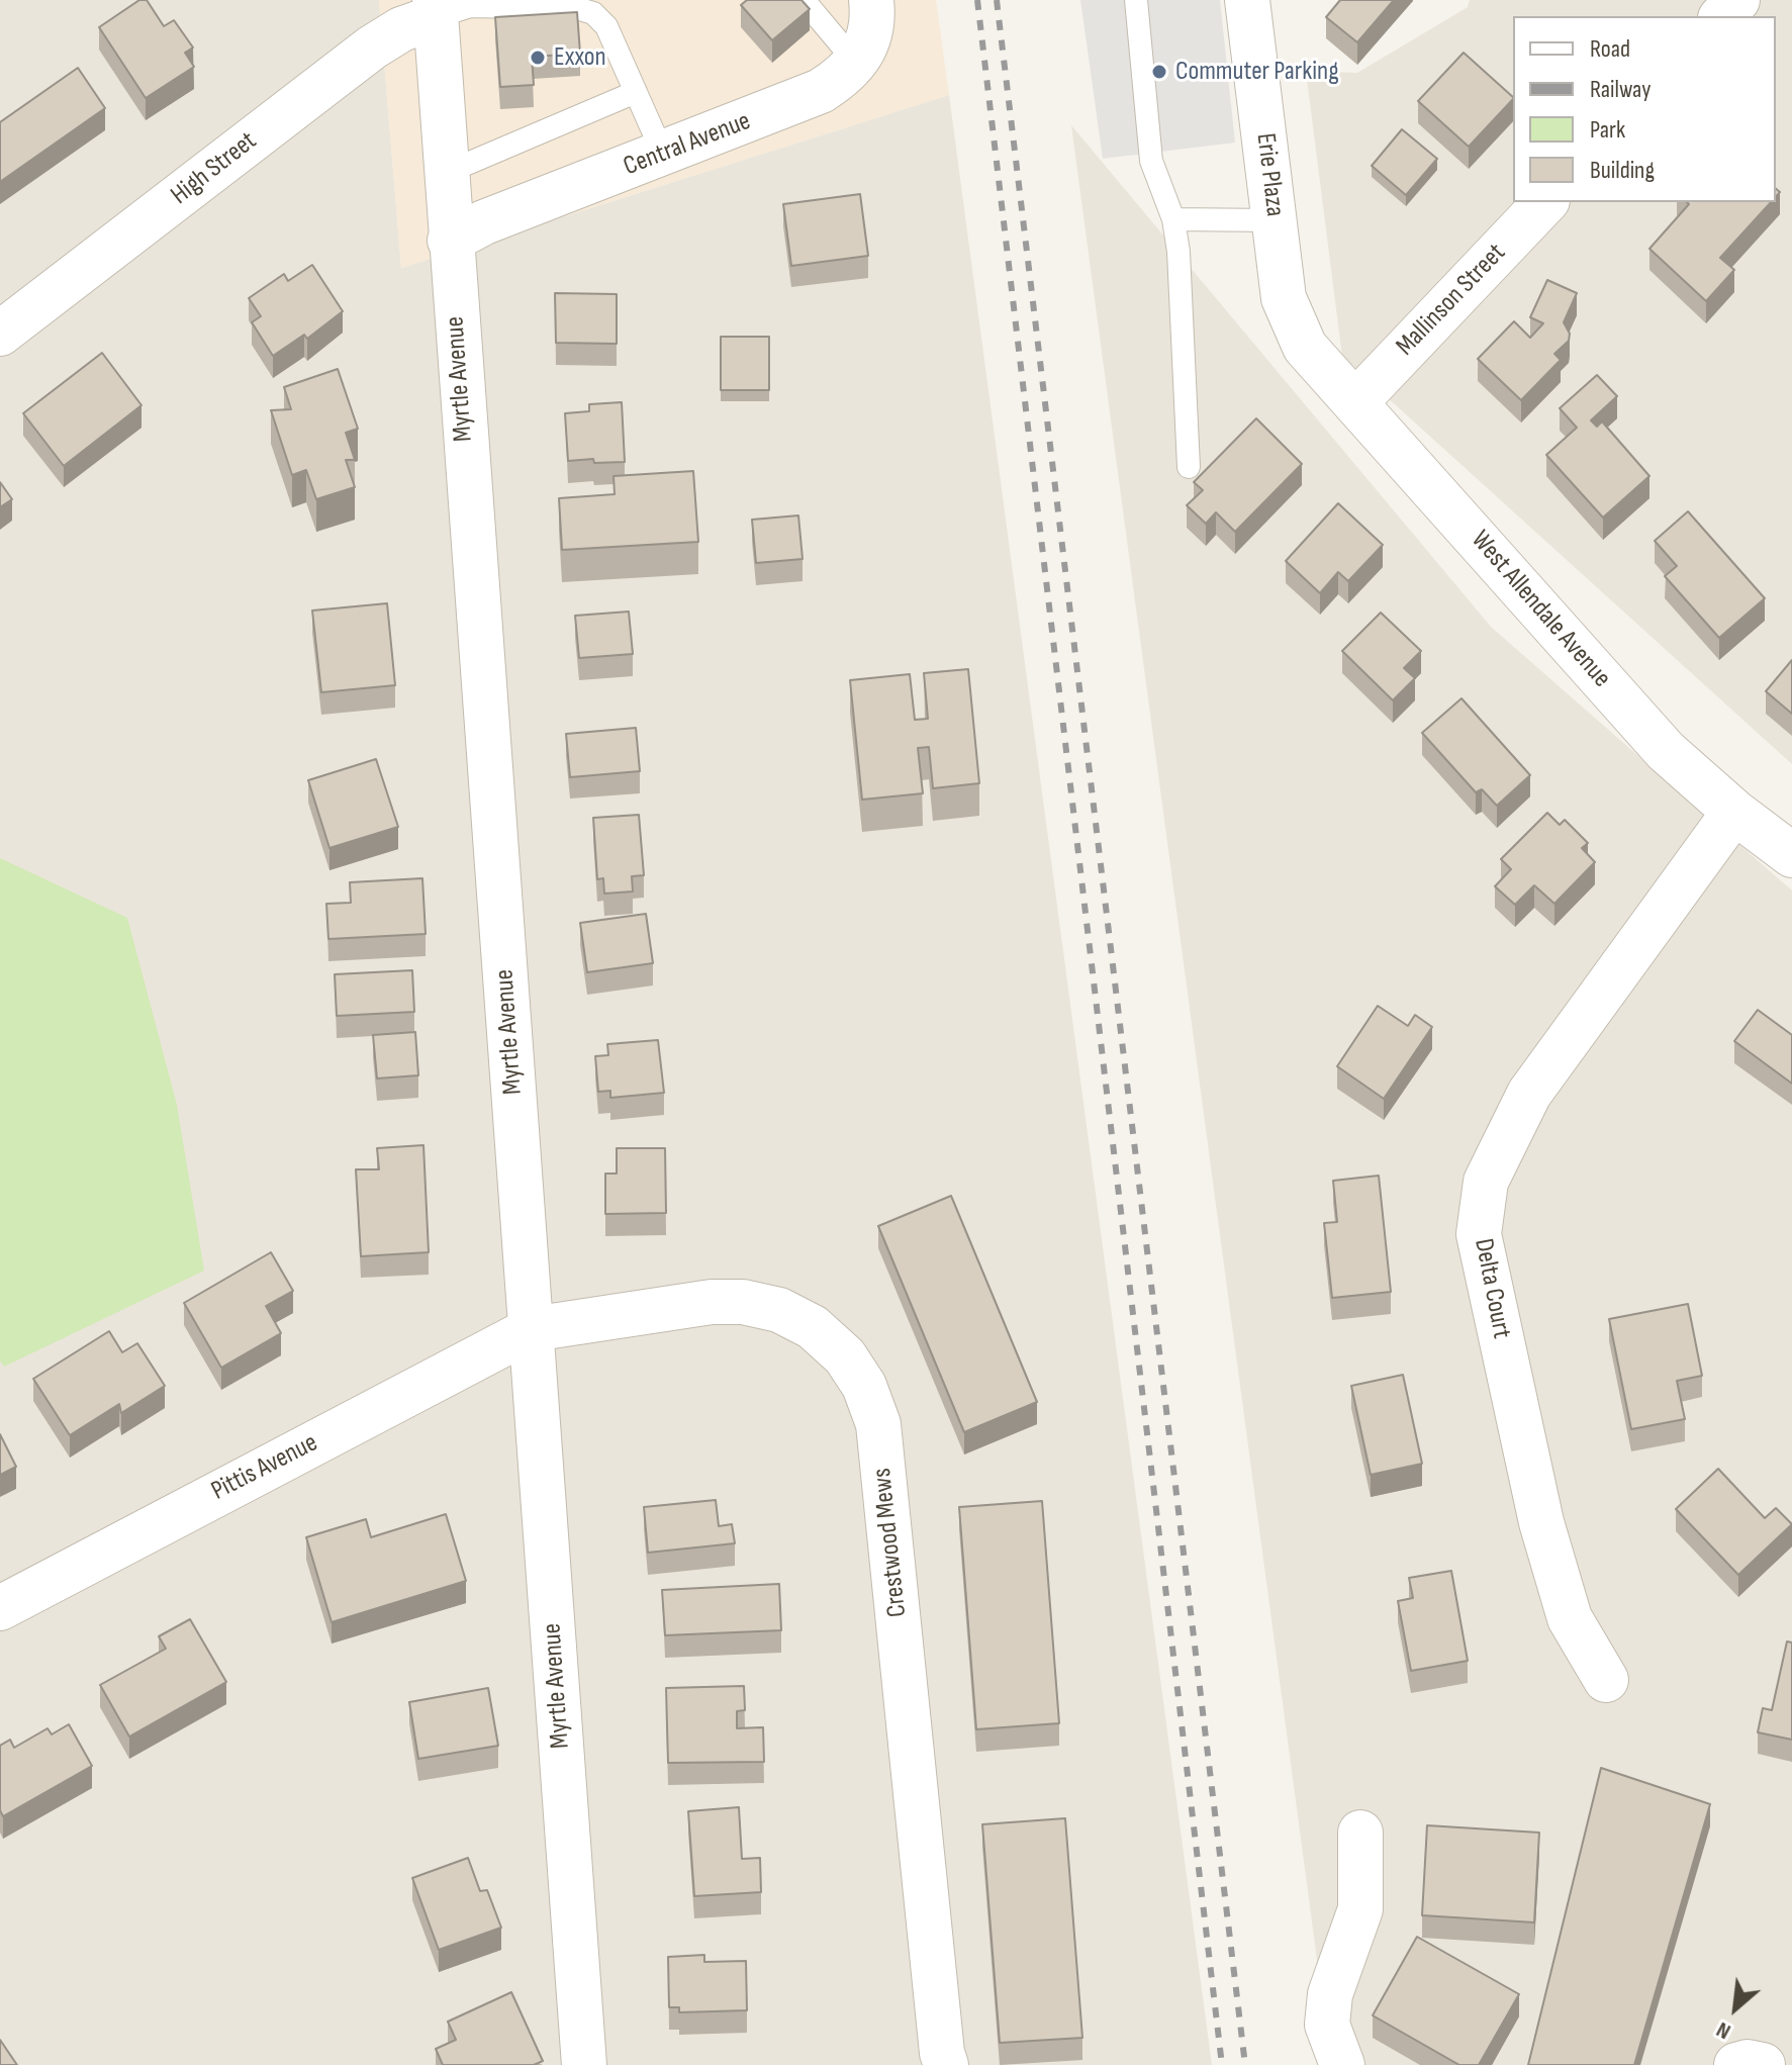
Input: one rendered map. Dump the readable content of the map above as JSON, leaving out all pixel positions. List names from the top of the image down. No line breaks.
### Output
{"streets":{"street":["Central Avenue","High Street","Erie Plaza","Mallinson Street","Myrtle Avenue","West Allendale Avenue","Delta Court","Pittis Avenue","Crestwood Mews"]},"crossings":[["Central Avenue","Myrtle Avenue"],["High Street","Myrtle Avenue"],["Erie Plaza","West Allendale Avenue"],["Mallinson Street","West Allendale Avenue"],["Myrtle Avenue","Pittis Avenue"],["Myrtle Avenue","Crestwood Mews"],["West Allendale Avenue","Delta Court"],["Pittis Avenue","Crestwood Mews"]],"places":["Exxon","Commuter Parking"],"legend":["Road","Railway","Park","Building"],"north":"bottom left"}
